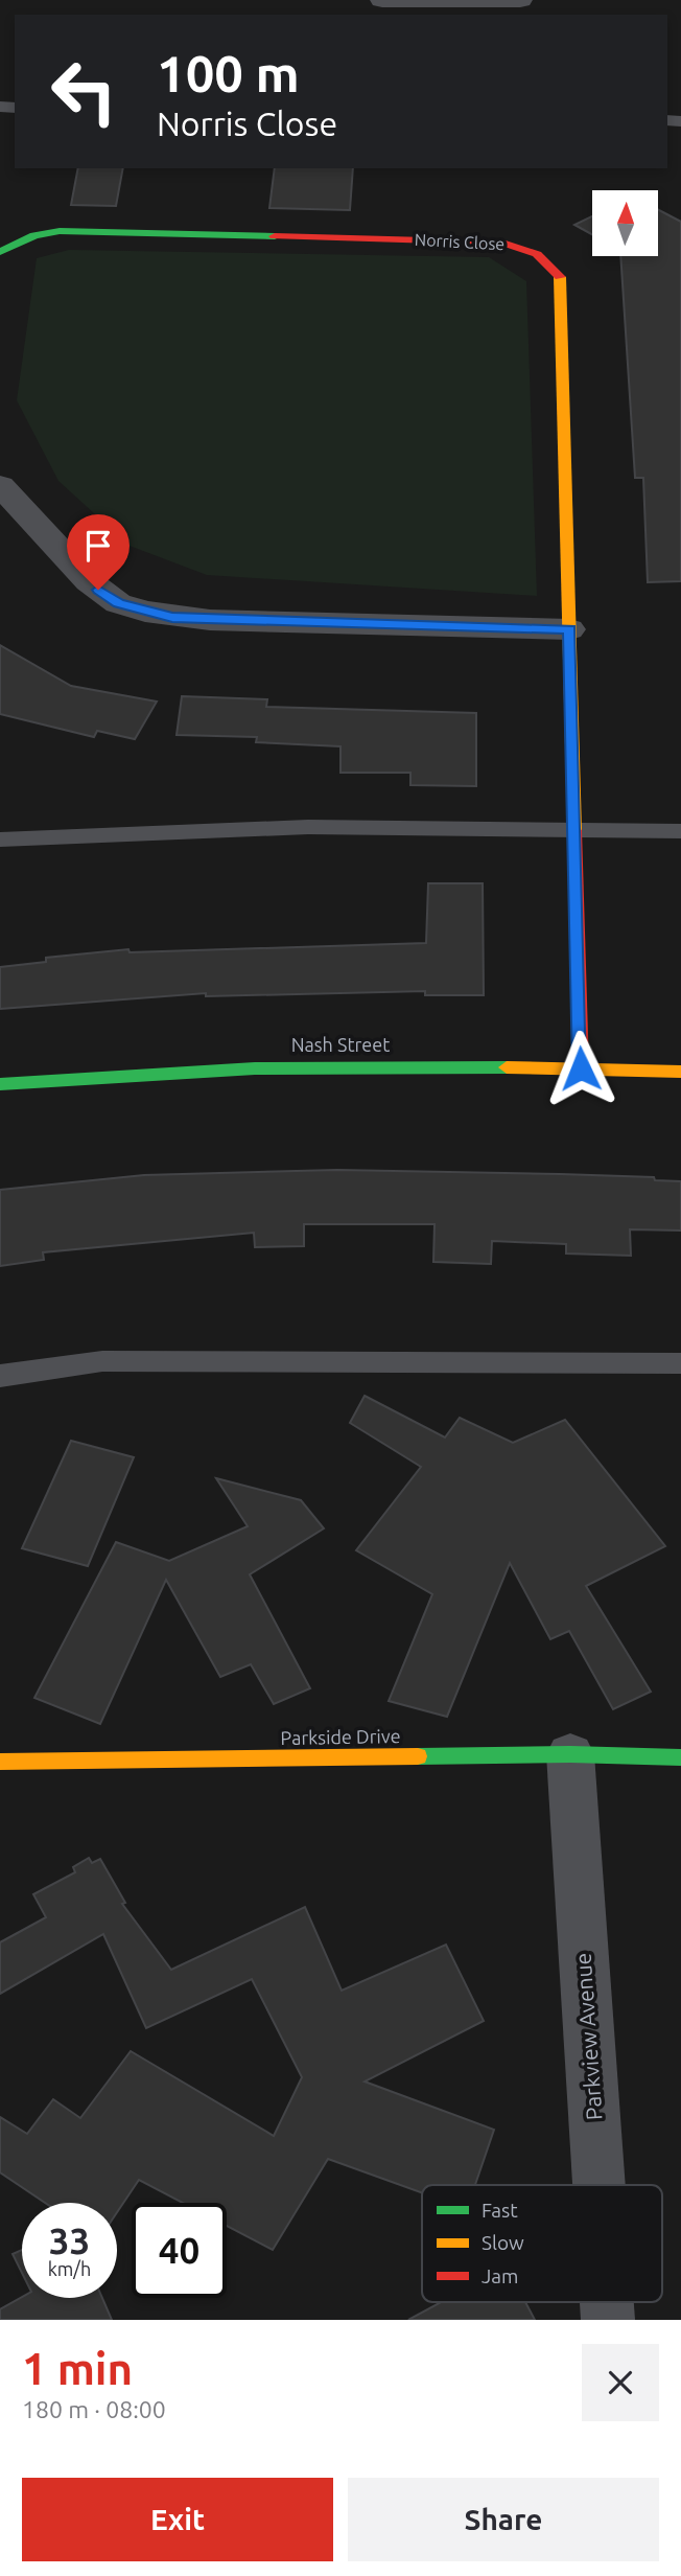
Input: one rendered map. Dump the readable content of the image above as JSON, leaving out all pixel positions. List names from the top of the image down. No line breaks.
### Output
{"streets":{"street":["Norris Close","Nash Street","Parkside Drive","Parkview Avenue"]},"crossings":[["Norris Close","Nash Street"],["Parkside Drive","Parkview Avenue"]],"legend":["Fast","Slow","Jam"],"north":"top","page":{"turn":["100 m","Norris Close"],"speed":"33 km/h","limit":"40","heading":["1 min","180 m · 08:00"],"buttons":["Exit","Share"]}}
